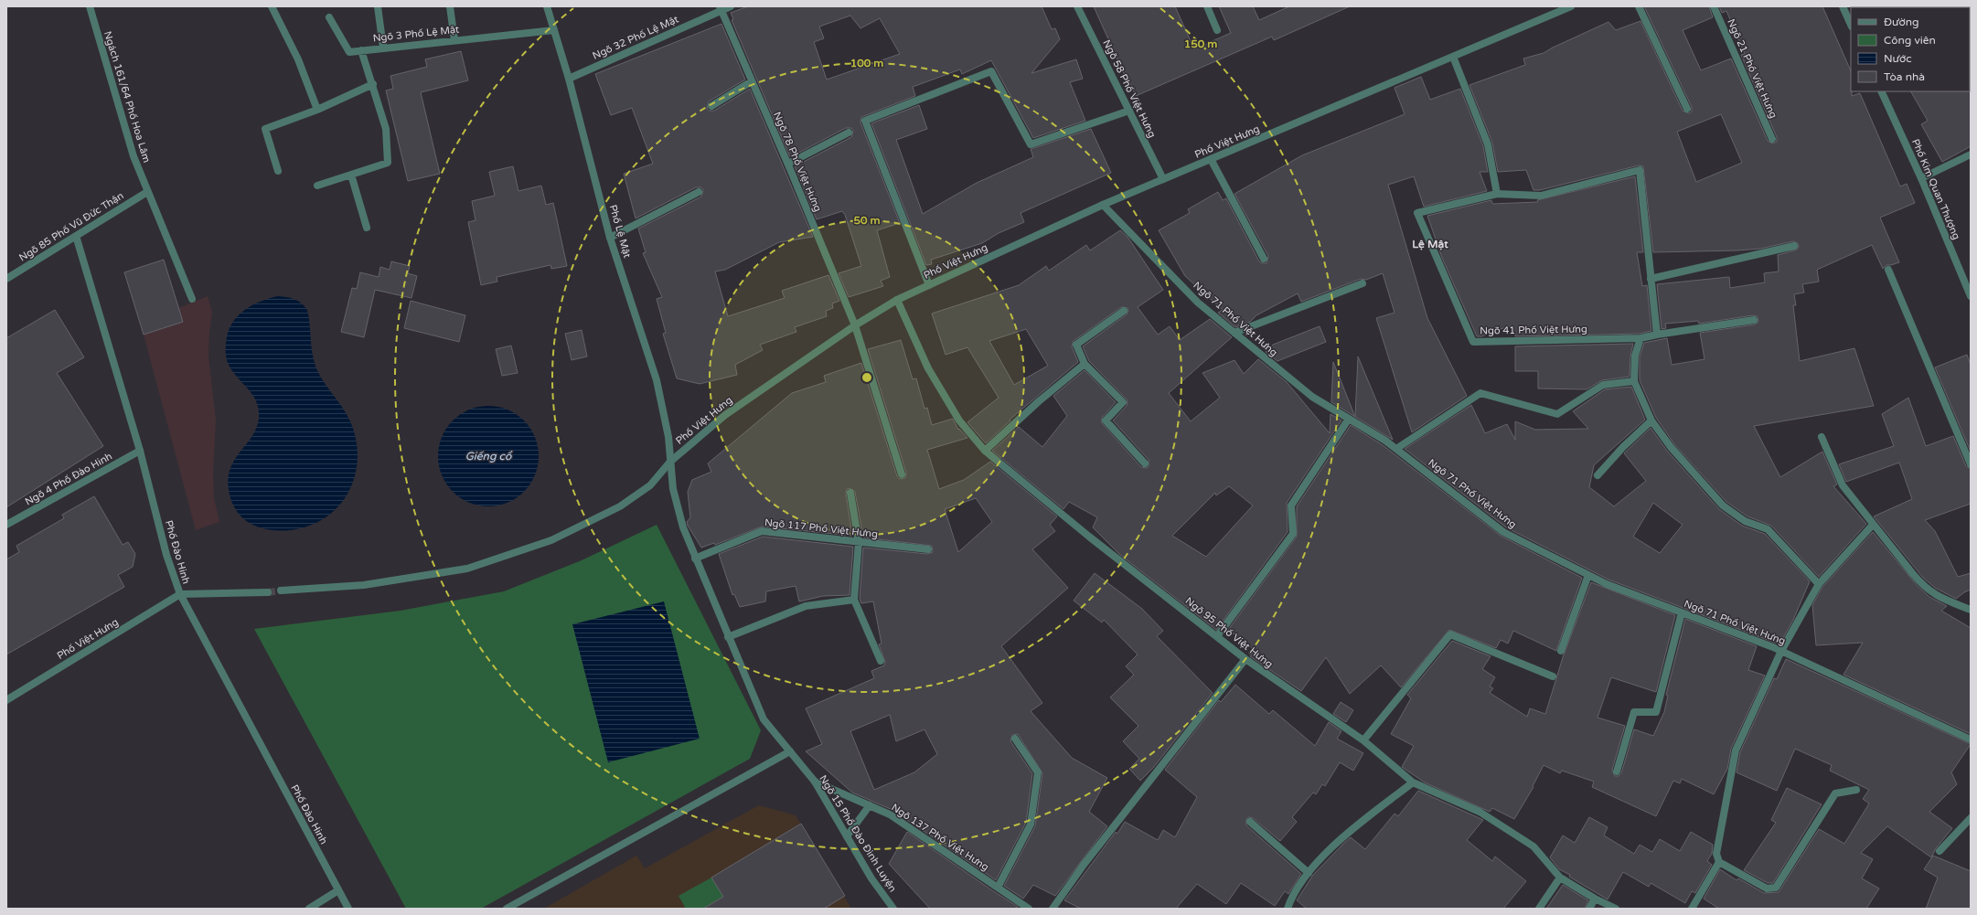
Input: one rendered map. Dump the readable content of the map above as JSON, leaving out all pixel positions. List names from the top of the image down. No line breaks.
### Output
{"streets":{"street":["Ngõ 3 Phố Lệ Mật","Ngõ 32 Phố Lệ Mật","Ngõ 21 Phố Việt Hưng","Ngõ 58 Phố Việt Hưng","Ngách 161/64 Phố Hoa Lâm","Phố Việt Hưng","Ngõ 78 Phố Việt Hưng","Phố Kim Quan Thượng","Ngõ 85 Phố Vũ Đức Thận","Phố Lệ Mật","Ngõ 71 Phố Việt Hưng","Ngõ 41 Phố Việt Hưng","Ngõ 4 Phố Đào Hinh","Ngõ 117 Phố Việt Hưng","Phố Đào Hinh","Ngõ 95 Phố Việt Hưng","Ngõ 15 Phố Đào Đình Luyện","Ngõ 137 Phố Việt Hưng"]},"crossings":[["Ngõ 3 Phố Lệ Mật","Phố Lệ Mật"],["Ngõ 32 Phố Lệ Mật","Ngõ 78 Phố Việt Hưng"],["Ngõ 32 Phố Lệ Mật","Phố Lệ Mật"],["Ngõ 58 Phố Việt Hưng","Phố Việt Hưng"],["Ngách 161/64 Phố Hoa Lâm","Ngõ 85 Phố Vũ Đức Thận"],["Phố Việt Hưng","Ngõ 78 Phố Việt Hưng"],["Phố Việt Hưng","Phố Lệ Mật"],["Phố Việt Hưng","Ngõ 71 Phố Việt Hưng"],["Phố Việt Hưng","Phố Đào Hinh"],["Phố Việt Hưng","Ngõ 95 Phố Việt Hưng"],["Ngõ 85 Phố Vũ Đức Thận","Phố Đào Hinh"],["Ngõ 4 Phố Đào Hinh","Phố Đào Hinh"],["Ngõ 15 Phố Đào Đình Luyện","Ngõ 137 Phố Việt Hưng"]],"districts":["Lệ Mật"],"water":["Giếng cổ"],"legend":["Đường","Công viên","Nước","Tòa nhà"],"rings":["150 m","100 m","50 m"]}
